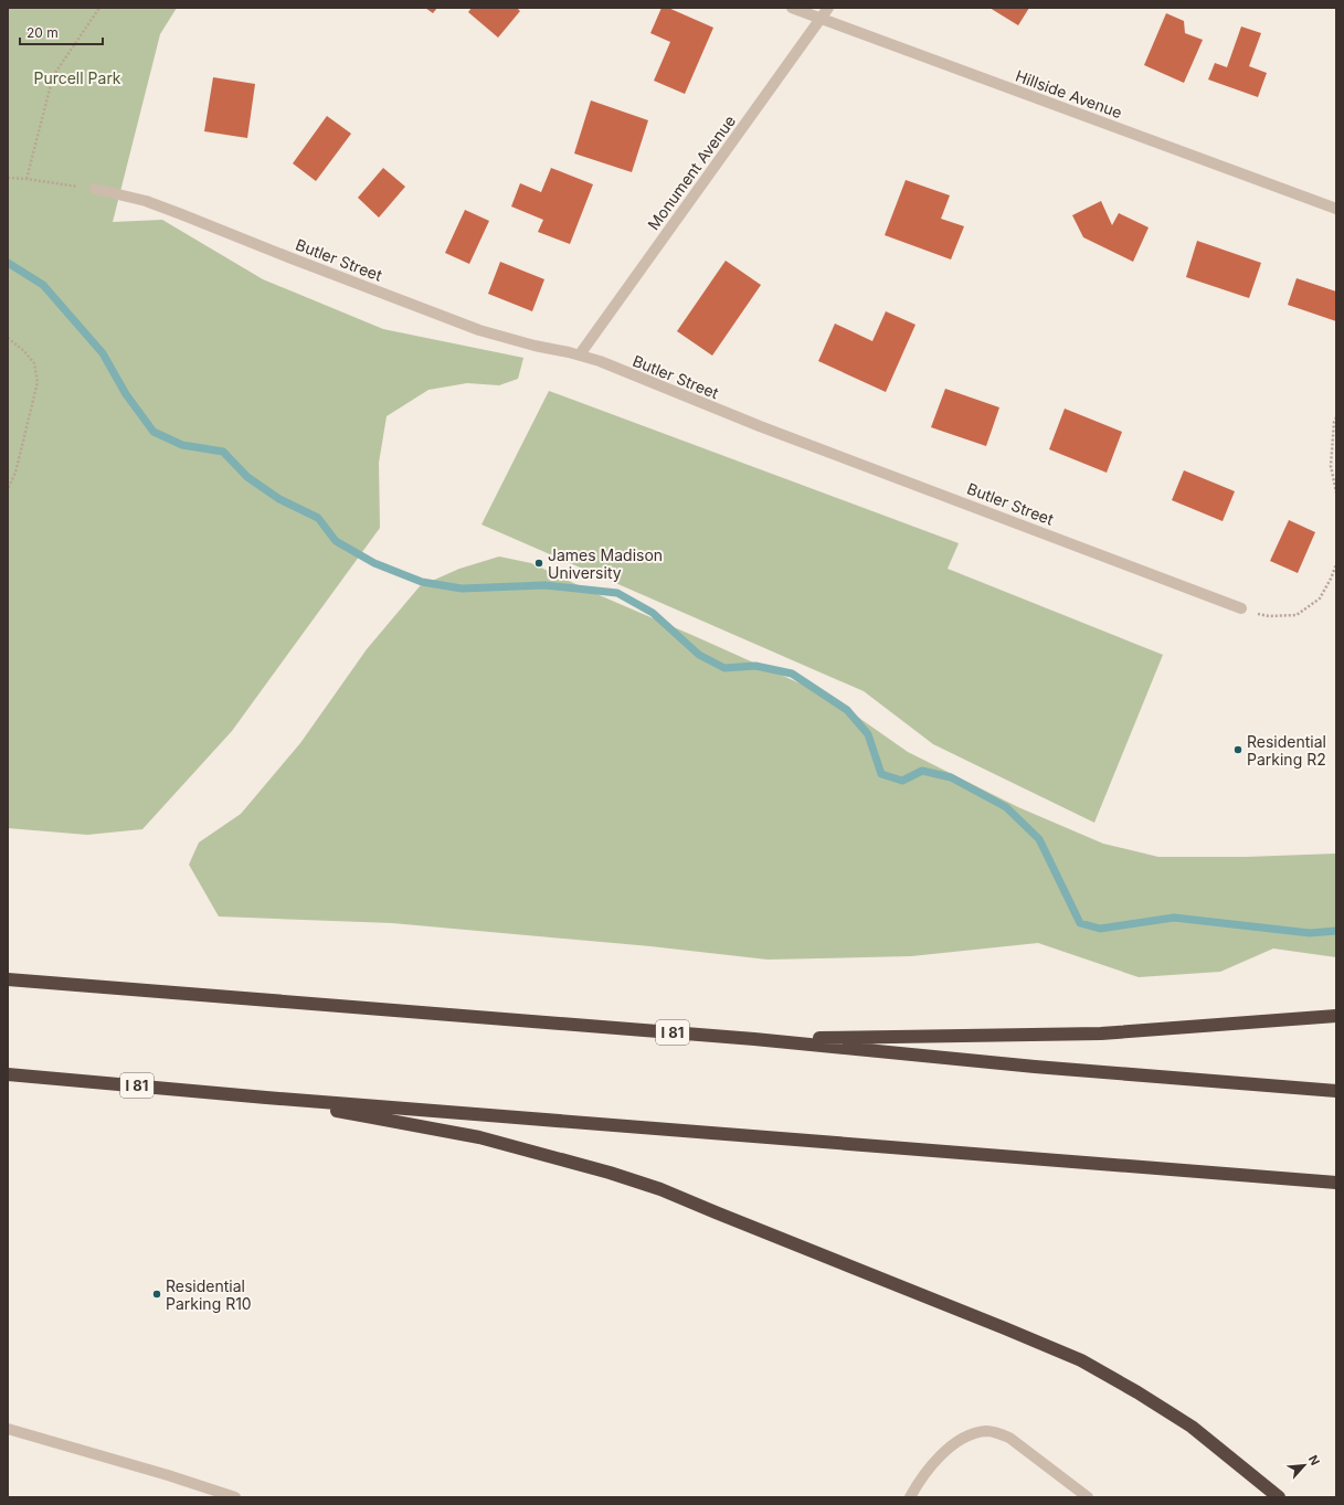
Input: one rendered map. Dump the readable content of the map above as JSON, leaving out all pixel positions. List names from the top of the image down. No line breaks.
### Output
{"streets":{"highway":["I 81"],"street":["Hillside Avenue","Monument Avenue","Butler Street"]},"crossings":[["Hillside Avenue","Monument Avenue"],["Monument Avenue","Butler Street"]],"parks":["Purcell Park"],"places":["James Madison University","Residential Parking R2","Residential Parking R10"],"scale_bar":"20 m","north":"top right"}
